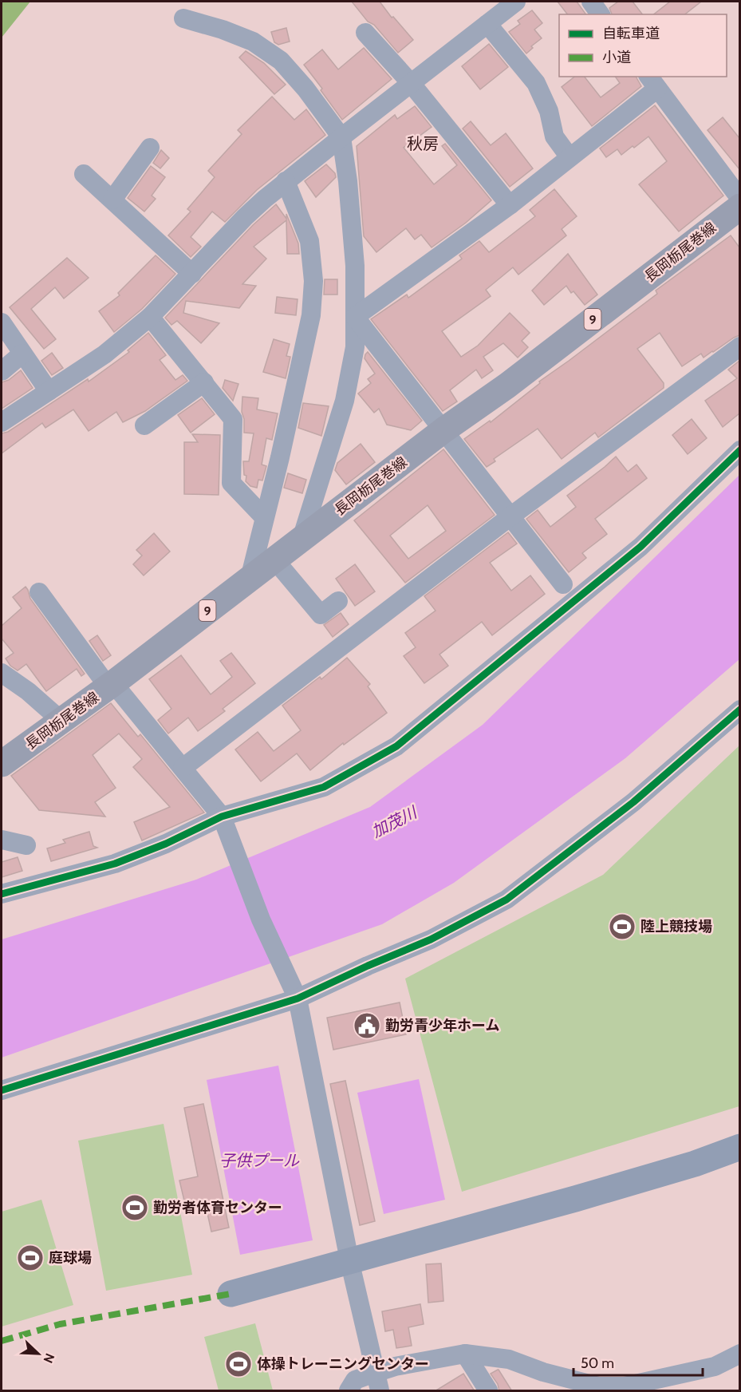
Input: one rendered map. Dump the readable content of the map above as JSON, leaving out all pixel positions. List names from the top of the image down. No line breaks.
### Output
{"streets":{"main road":["長岡栃尾巻線","9"]},"districts":["秋房"],"water":["加茂川","子供プール"],"places":{"sports":["陸上競技場","勤労者体育センター","庭球場","体操トレーニングセンター"],"public building":["勤労青少年ホーム"]},"legend":["自転車道","小道"],"scale_bar":"50 m","north":"bottom right"}
